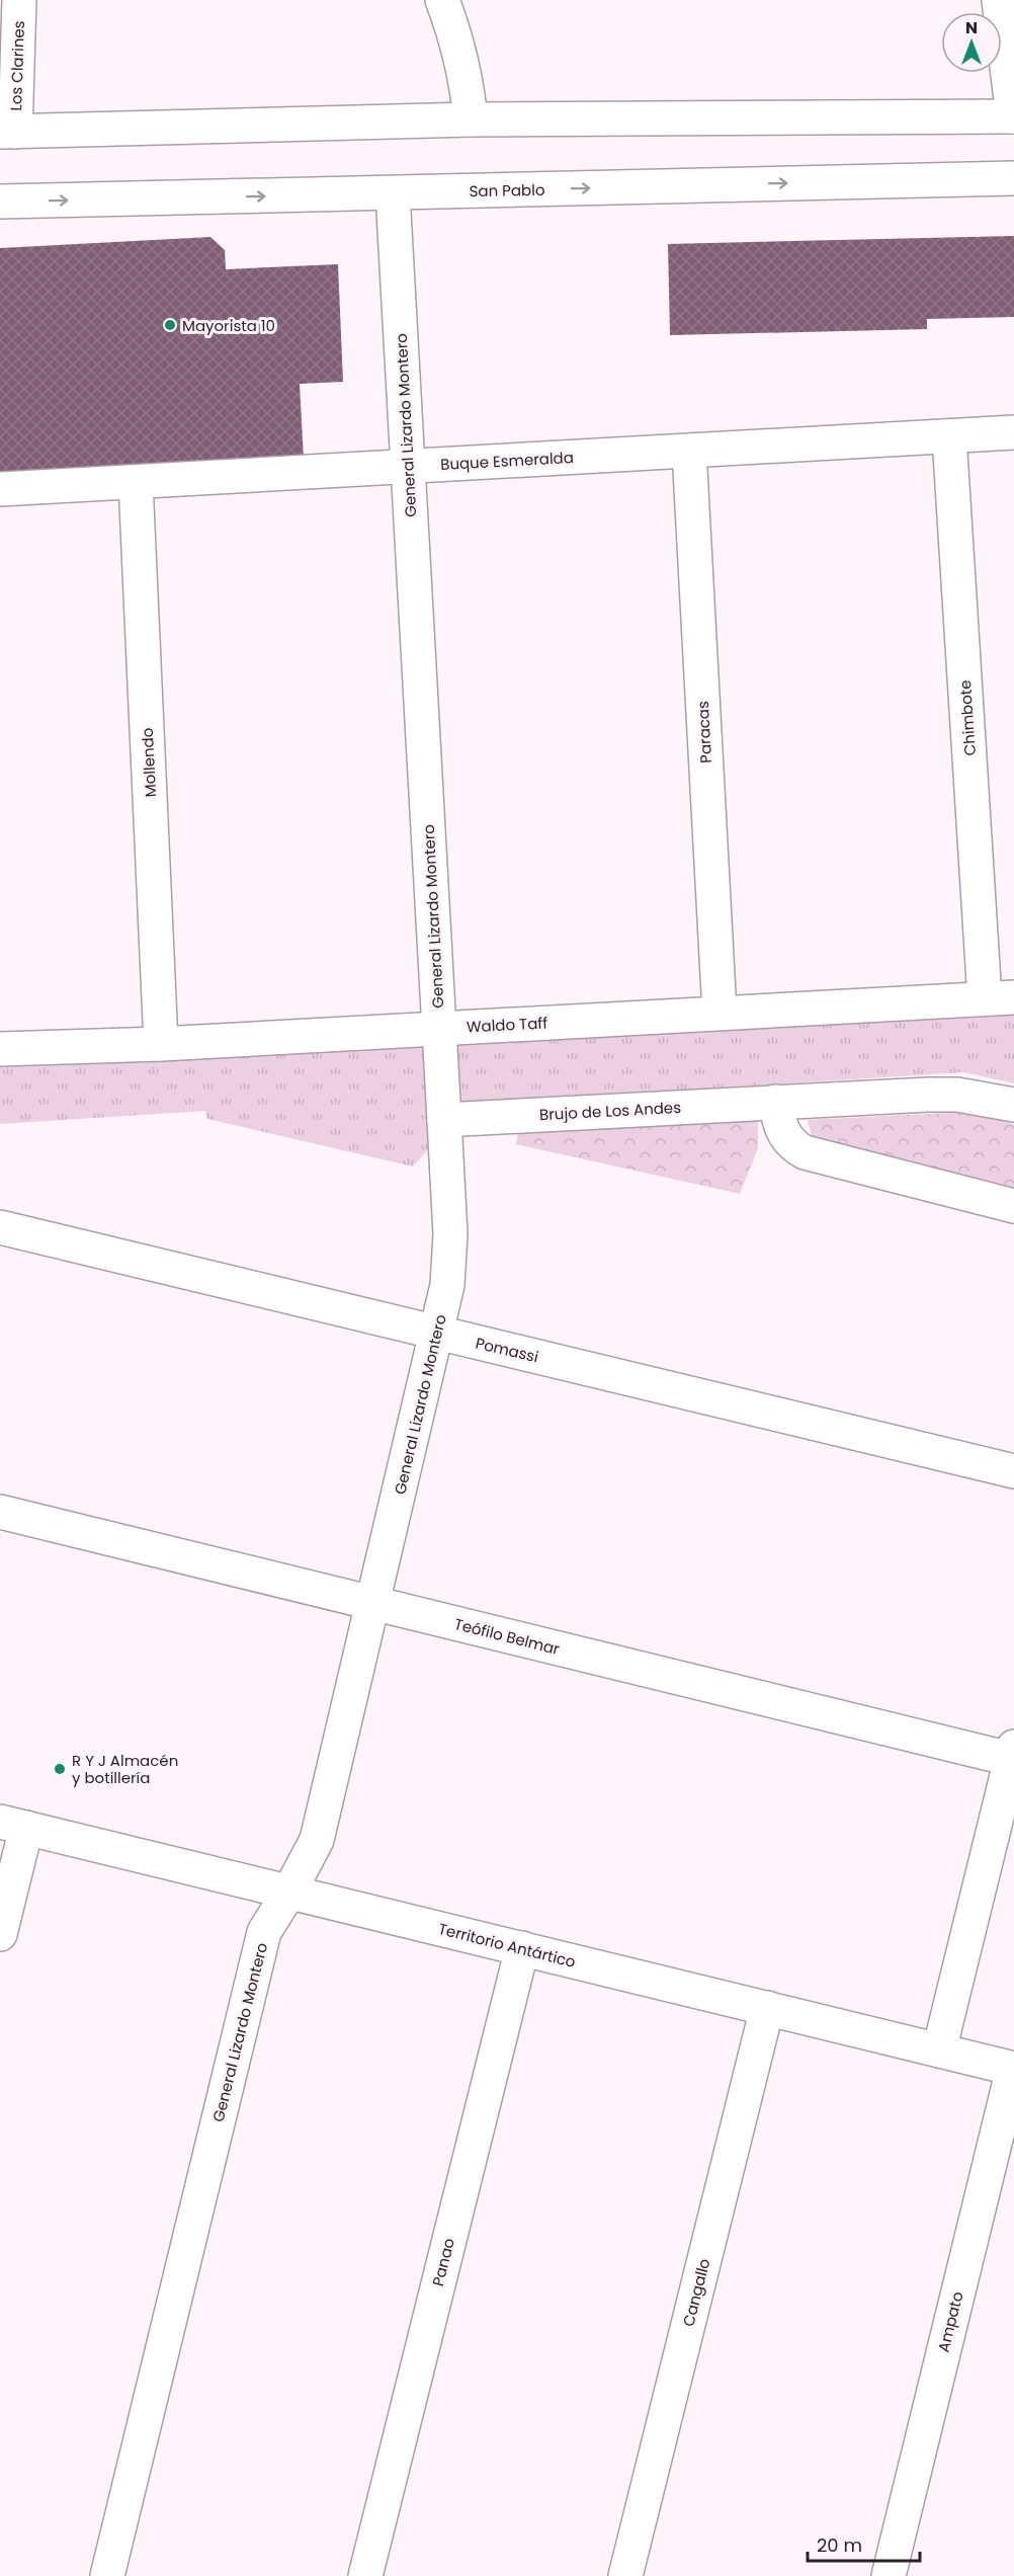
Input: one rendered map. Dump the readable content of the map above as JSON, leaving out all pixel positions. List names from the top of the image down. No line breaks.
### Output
{"streets":{"street":["Los Clarines","San Pablo","General Lizardo Montero","Buque Esmeralda","Chimbote","Paracas","Mollendo","Waldo Taff","Brujo de Los Andes","Pomassi","Teófilo Belmar","Territorio Antártico","Panao","Cangallo","Ampato"]},"crossings":[["San Pablo","General Lizardo Montero"],["General Lizardo Montero","Buque Esmeralda"],["General Lizardo Montero","Waldo Taff"],["General Lizardo Montero","Brujo de Los Andes"],["General Lizardo Montero","Pomassi"],["General Lizardo Montero","Teófilo Belmar"],["General Lizardo Montero","Territorio Antártico"],["Buque Esmeralda","Chimbote"],["Buque Esmeralda","Paracas"],["Buque Esmeralda","Mollendo"],["Chimbote","Waldo Taff"],["Paracas","Waldo Taff"],["Mollendo","Waldo Taff"],["Territorio Antártico","Panao"],["Territorio Antártico","Cangallo"],["Territorio Antártico","Ampato"]],"places":["Mayorista 10","R Y J Almacén y botillería"],"scale_bar":"20 m","north":"top"}
